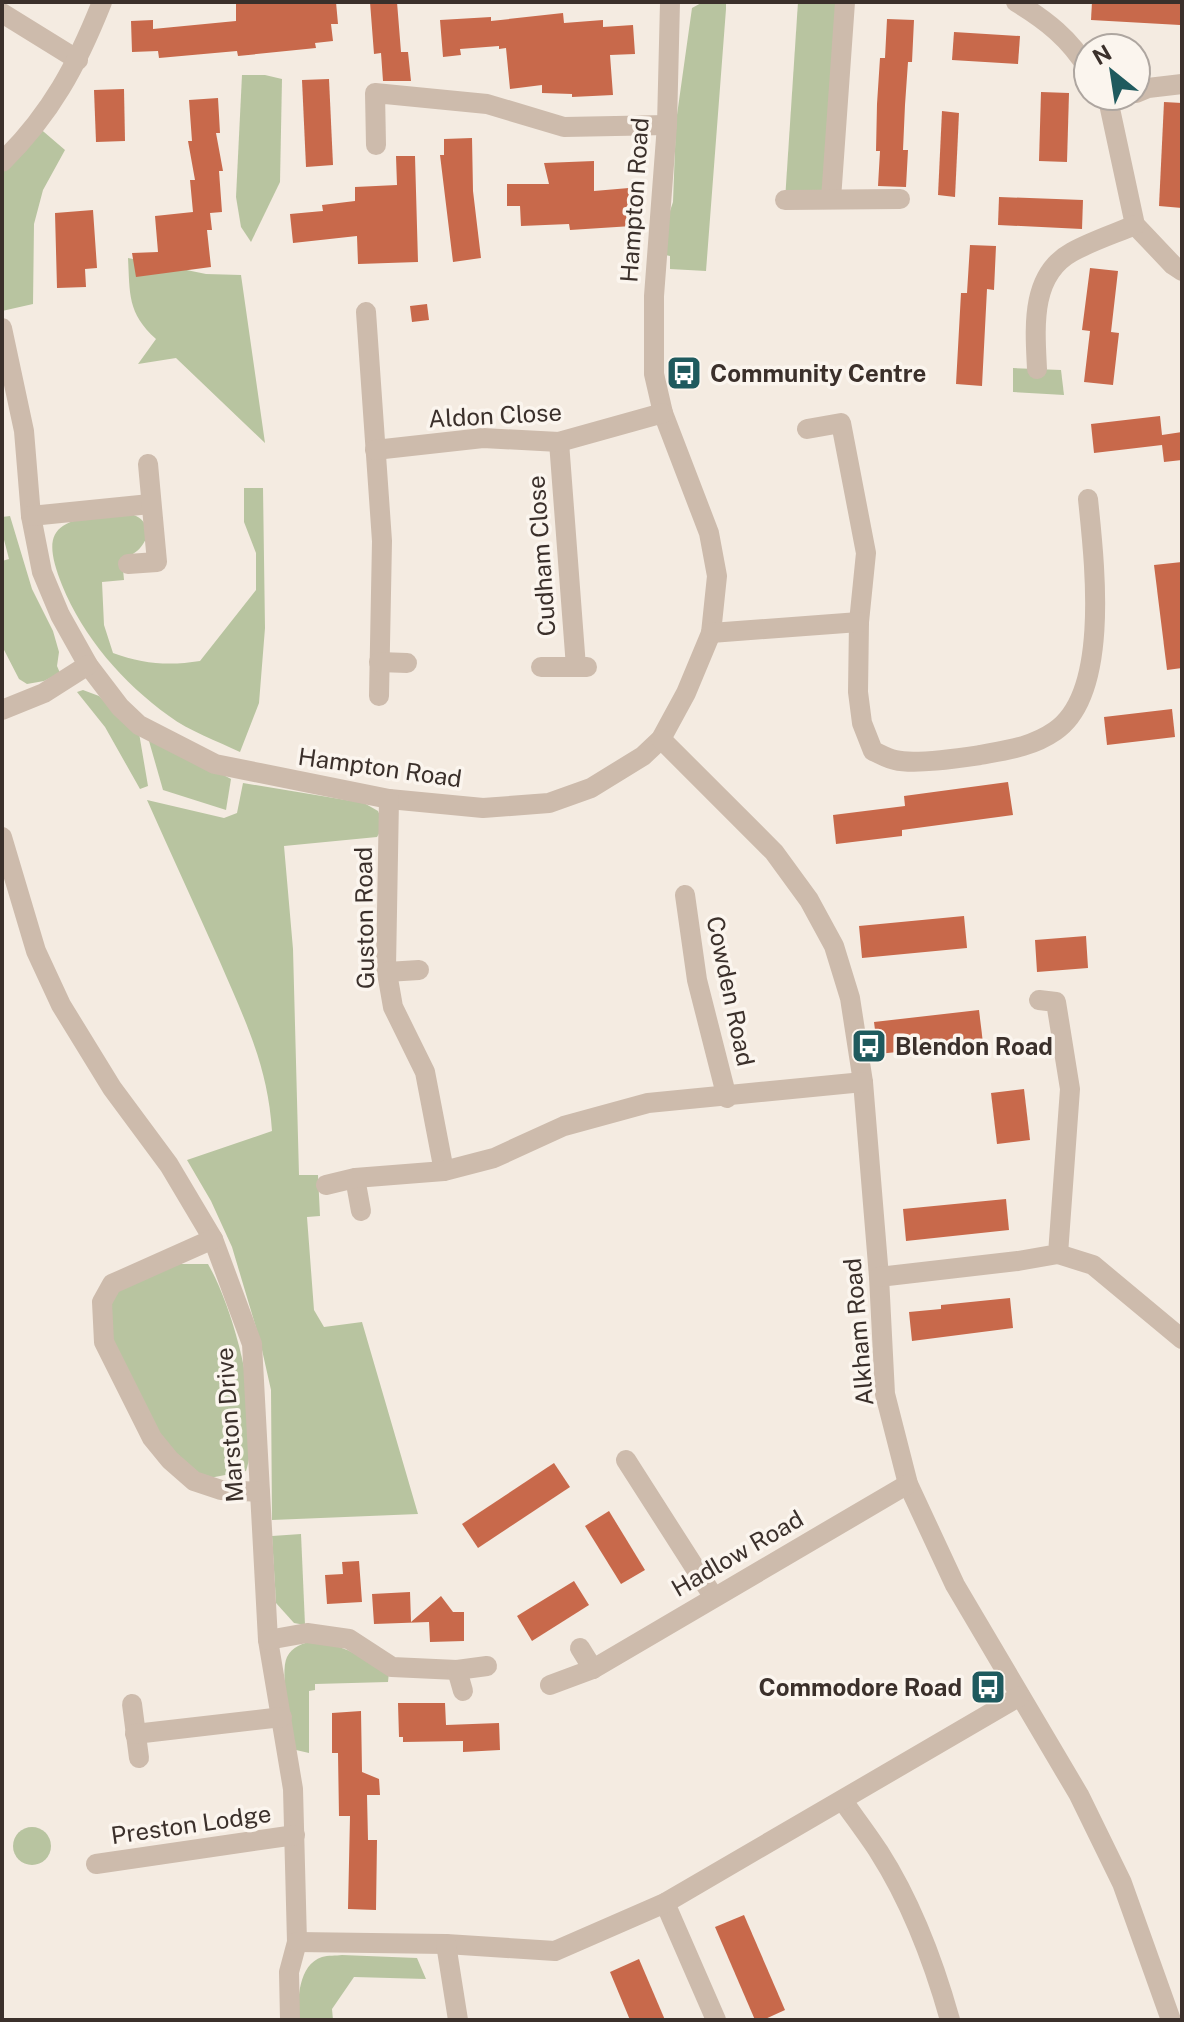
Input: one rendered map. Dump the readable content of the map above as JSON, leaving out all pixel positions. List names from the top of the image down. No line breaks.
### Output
{"streets":{"street":["Hampton Road","Aldon Close","Cudham Close","Guston Road","Cowden Road","Alkham Road","Marston Drive","Hadlow Road","Preston Lodge"]},"crossings":[["Hampton Road","Aldon Close"],["Hampton Road","Guston Road"],["Hampton Road","Alkham Road"],["Aldon Close","Cudham Close"],["Alkham Road","Hadlow Road"],["Marston Drive","Preston Lodge"]],"places":{"bus stop":["Community Centre","Blendon Road","Commodore Road"]},"north":"top left"}
